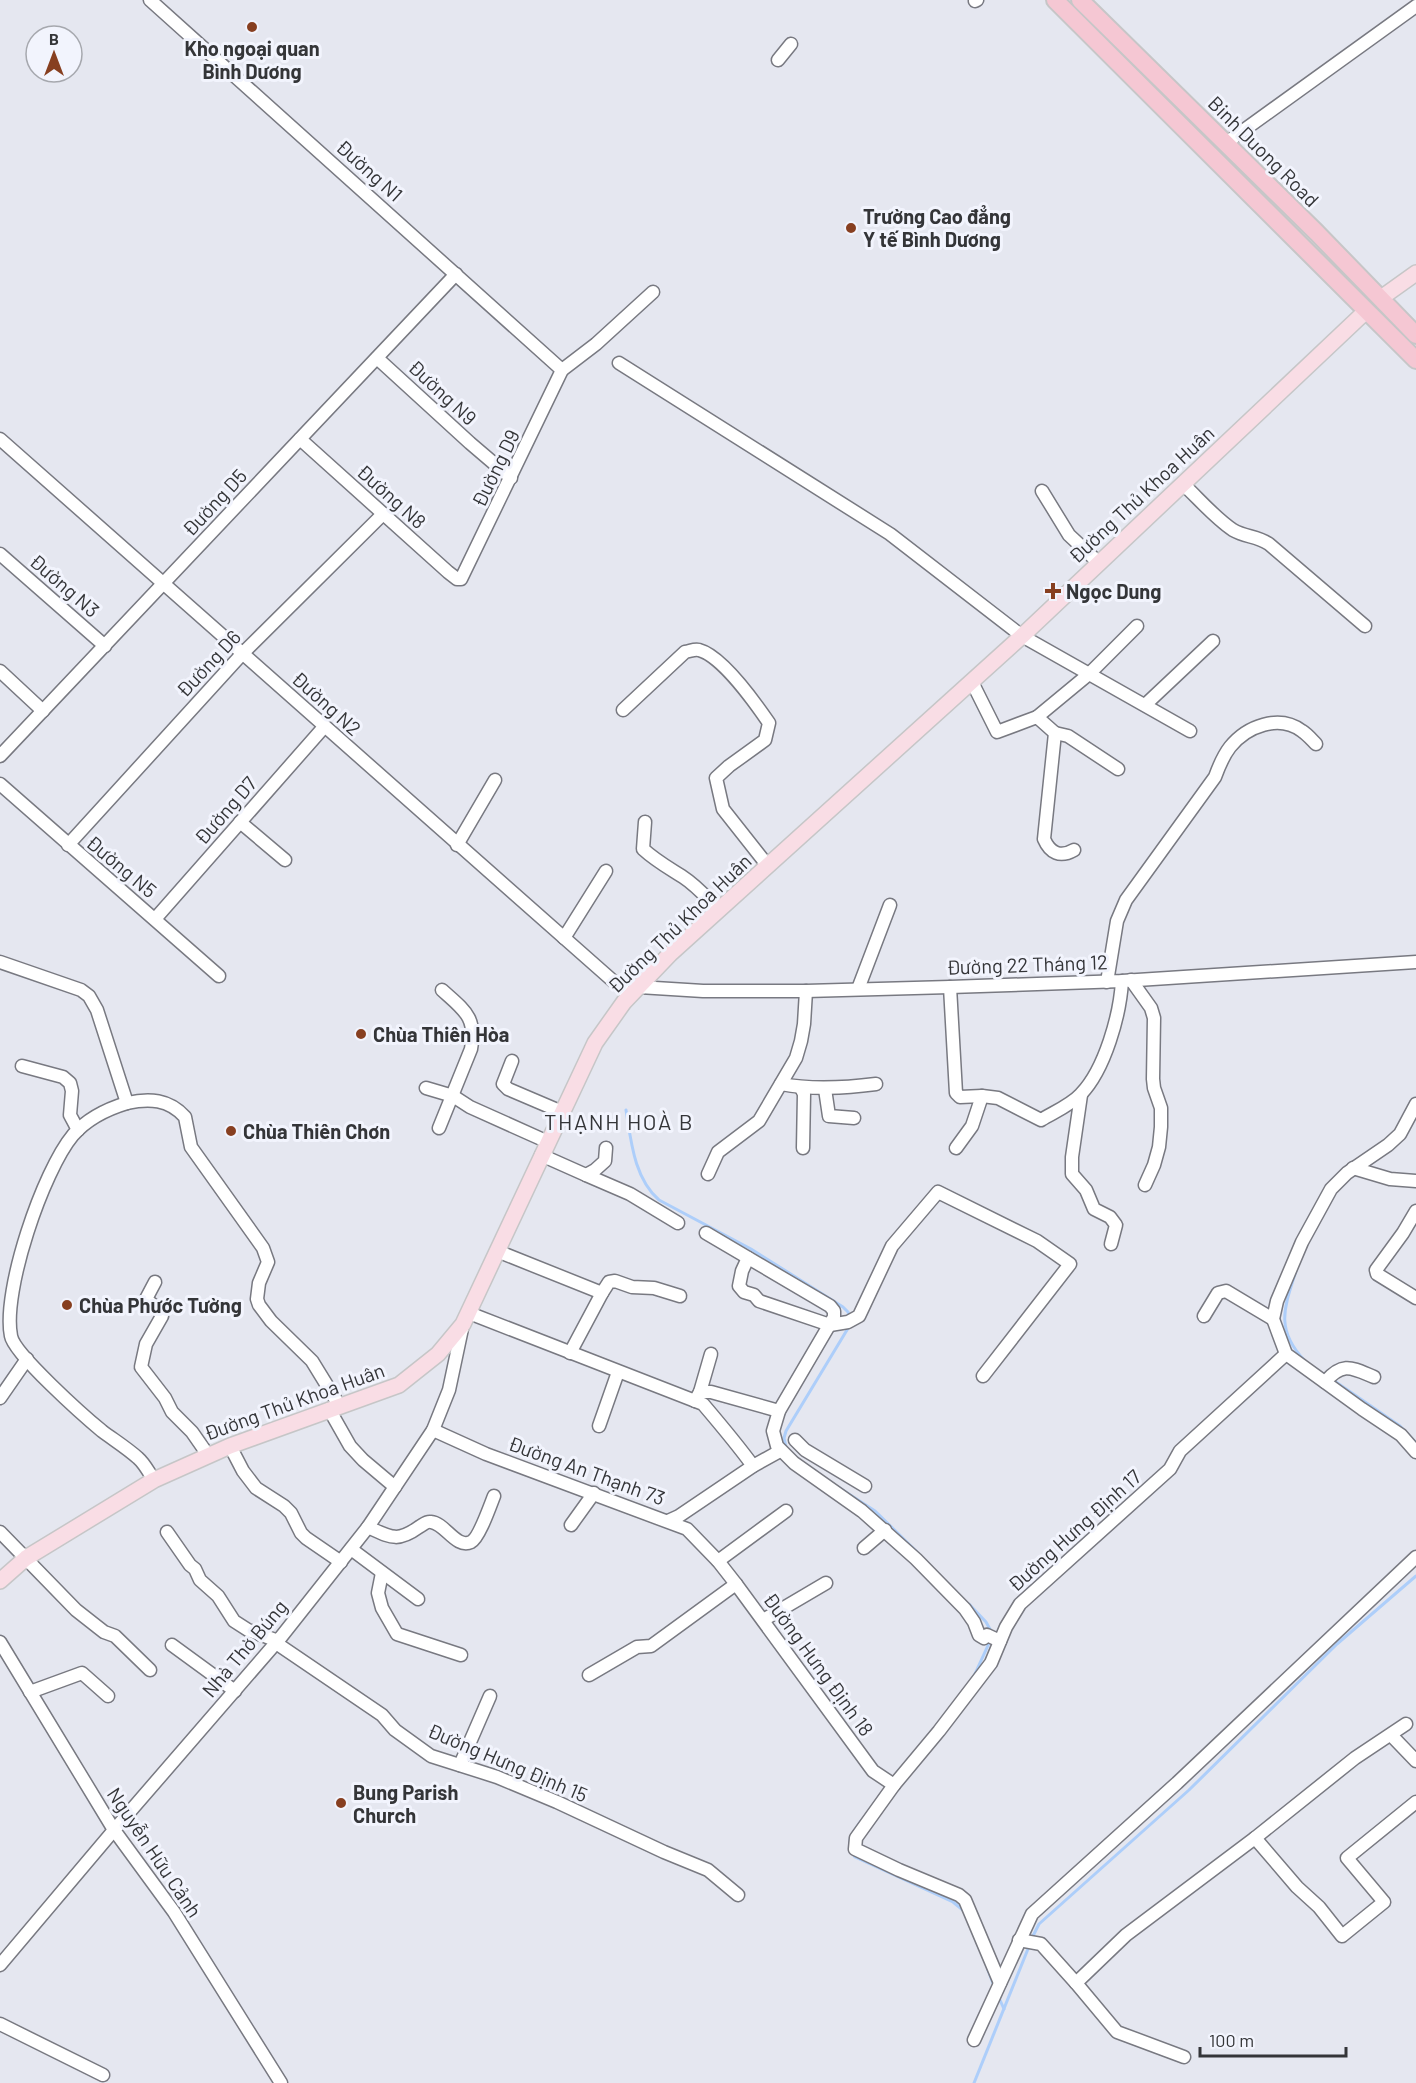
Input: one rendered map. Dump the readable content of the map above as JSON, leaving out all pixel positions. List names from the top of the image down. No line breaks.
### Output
{"streets":{"highway":["Binh Duong Road"],"main road":["Đường Thủ Khoa Huân"],"street":["Đường N1","Đường N9","Đường D9","Đường N8","Đường D5","Đường N3","Đường D6","Đường N2","Đường D7","Đường N5","Đường 22 Tháng 12","Đường An Thạnh 73","Đường Hưng Định 17","Nhà Thờ Búng","Đường Hưng Định 18","Đường Hưng Định 15","Nguyễn Hữu Cảnh"]},"crossings":[["Binh Duong Road","Đường Thủ Khoa Huân"],["Đường N1","Đường D9"],["Đường N1","Đường D5"],["Đường N9","Đường D9"],["Đường N9","Đường D5"],["Đường D9","Đường N8"],["Đường Thủ Khoa Huân","Đường N2"],["Đường Thủ Khoa Huân","Đường 22 Tháng 12"],["Đường Thủ Khoa Huân","Nhà Thờ Búng"],["Đường N8","Đường D5"],["Đường N8","Đường D6"],["Đường D5","Đường N3"],["Đường D5","Đường N2"],["Đường D6","Đường N2"],["Đường D6","Đường N5"],["Đường N2","Đường D7"],["Đường N2","Đường 22 Tháng 12"],["Đường D7","Đường N5"],["Đường An Thạnh 73","Nhà Thờ Búng"],["Đường An Thạnh 73","Đường Hưng Định 18"],["Đường Hưng Định 17","Đường Hưng Định 18"],["Nhà Thờ Búng","Đường Hưng Định 15"],["Nhà Thờ Búng","Nguyễn Hữu Cảnh"]],"districts":["THẠNH HOÀ B"],"places":{"other":["Kho ngoại quan Bình Dương","Trường Cao đẳng Y tế Bình Dương","Chùa Thiên Hòa","Chùa Thiên Chơn","Chùa Phước Tường","Bung Parish Church"],"health":["Ngọc Dung"]},"scale_bar":"100 m","north":"top"}
